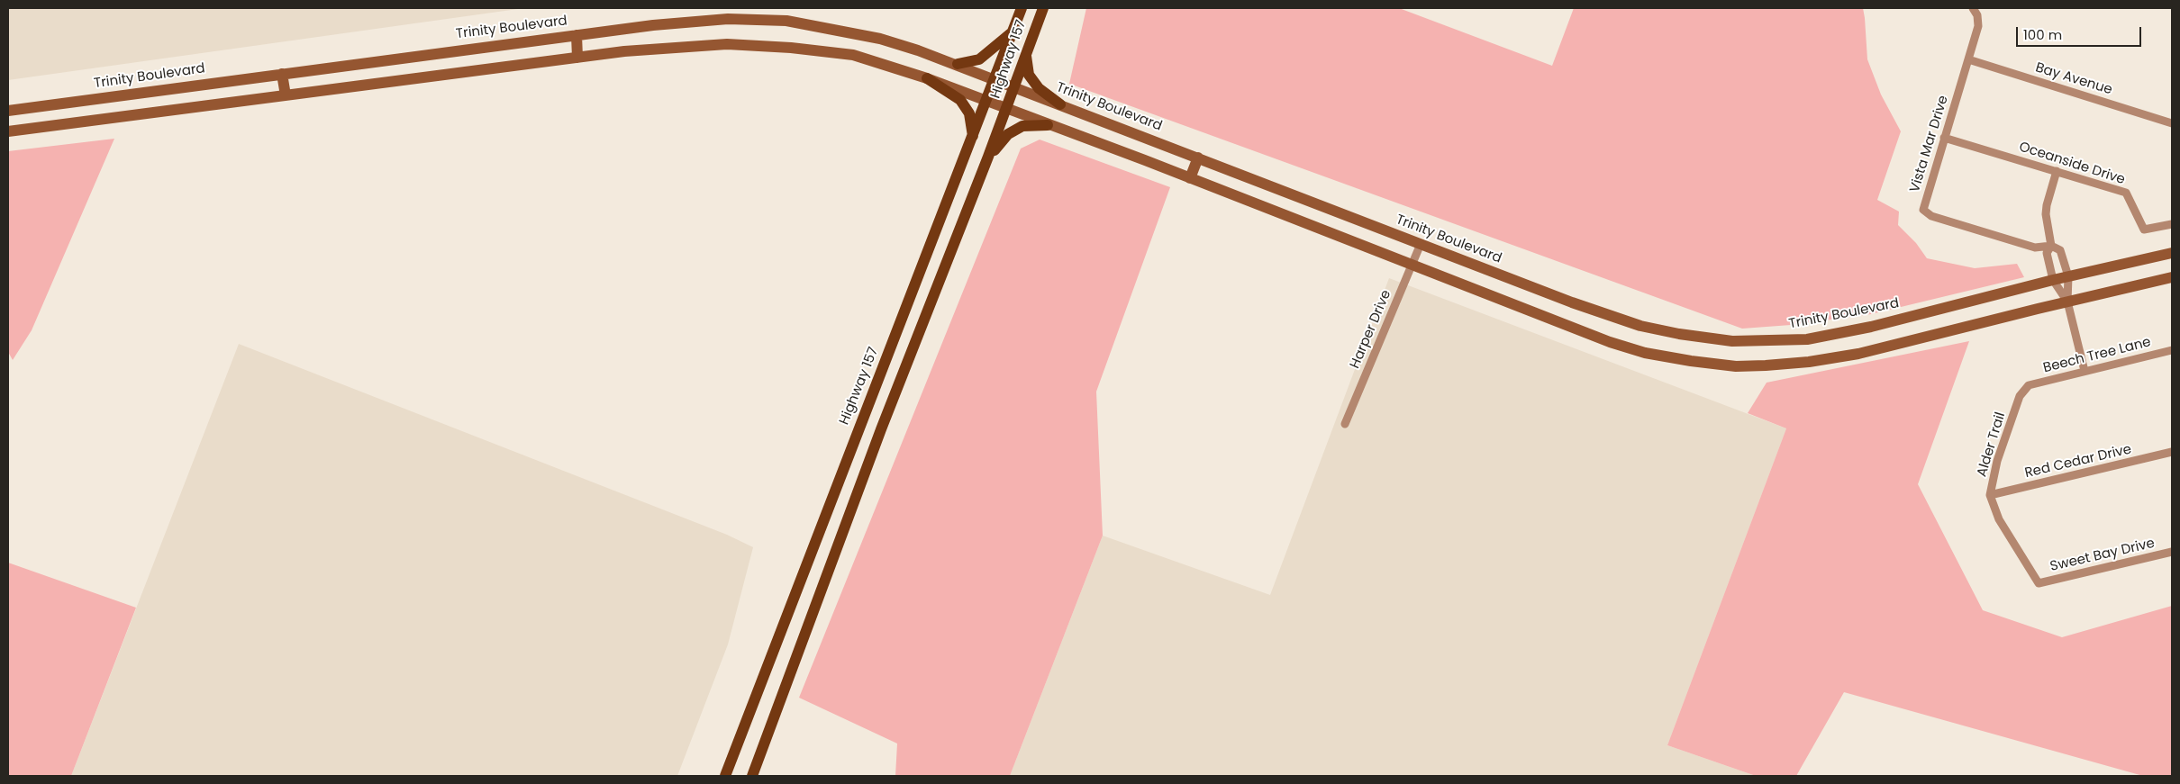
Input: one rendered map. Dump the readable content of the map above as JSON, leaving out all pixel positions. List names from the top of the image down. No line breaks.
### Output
{"streets":{"main road":["Trinity Boulevard","Highway 157"],"street":["Bay Avenue","Vista Mar Drive","Oceanside Drive","Harper Drive","Beech Tree Lane","Alder Trail","Red Cedar Drive","Sweet Bay Drive"]},"crossings":[["Trinity Boulevard","Highway 157"],["Trinity Boulevard","Harper Drive"],["Bay Avenue","Vista Mar Drive"],["Vista Mar Drive","Oceanside Drive"],["Beech Tree Lane","Alder Trail"],["Alder Trail","Red Cedar Drive"],["Alder Trail","Sweet Bay Drive"]],"scale_bar":"100 m"}
